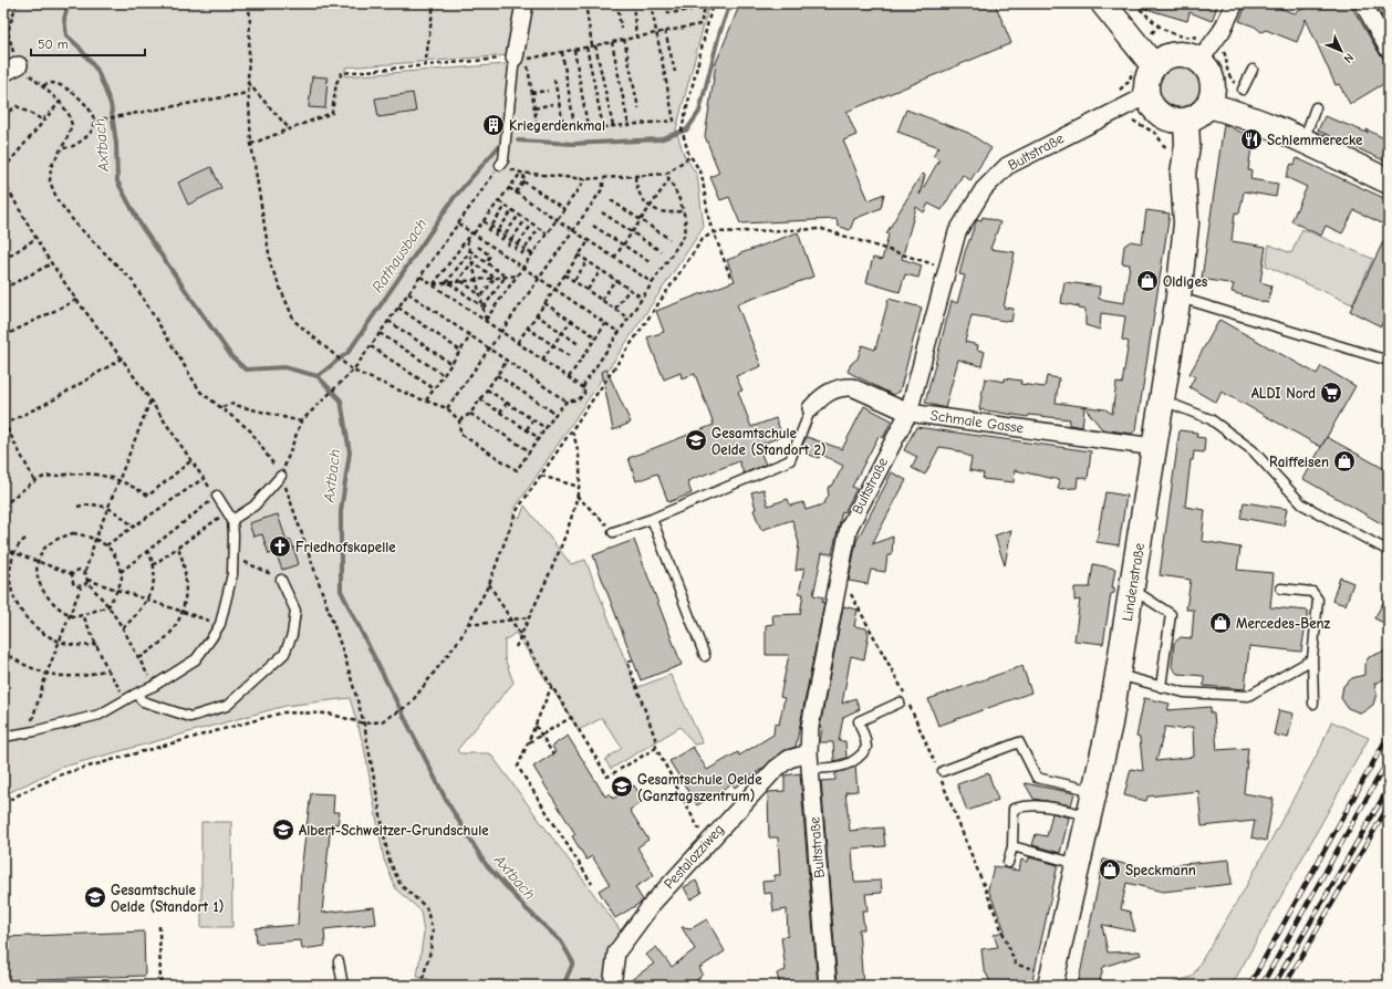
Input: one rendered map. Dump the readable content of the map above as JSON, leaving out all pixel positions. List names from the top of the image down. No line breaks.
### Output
{"streets":{"street":["Bultstraße","Schmale Gasse","Lindenstraße","Pestalozziweg"]},"crossings":[["Bultstraße","Schmale Gasse"],["Bultstraße","Lindenstraße"],["Bultstraße","Pestalozziweg"],["Schmale Gasse","Lindenstraße"]],"water":["Axtbach","Rathausbach"],"places":{"building":["Kriegerdenkmal"],"restaurant":["Schlemmerecke"],"shop":["Oldiges","Raiffeisen","Mercedes-Benz","Speckmann"],"supermarket":["ALDI Nord"],"school or university":["Gesamtschule Oelde (Standort 2)","Gesamtschule Oelde (Ganztagszentrum)","Albert-Schweitzer-Grundschule","Gesamtschule Oelde (Standort 1)"],"church":["Friedhofskapelle"]},"scale_bar":"50 m","north":"bottom right"}
